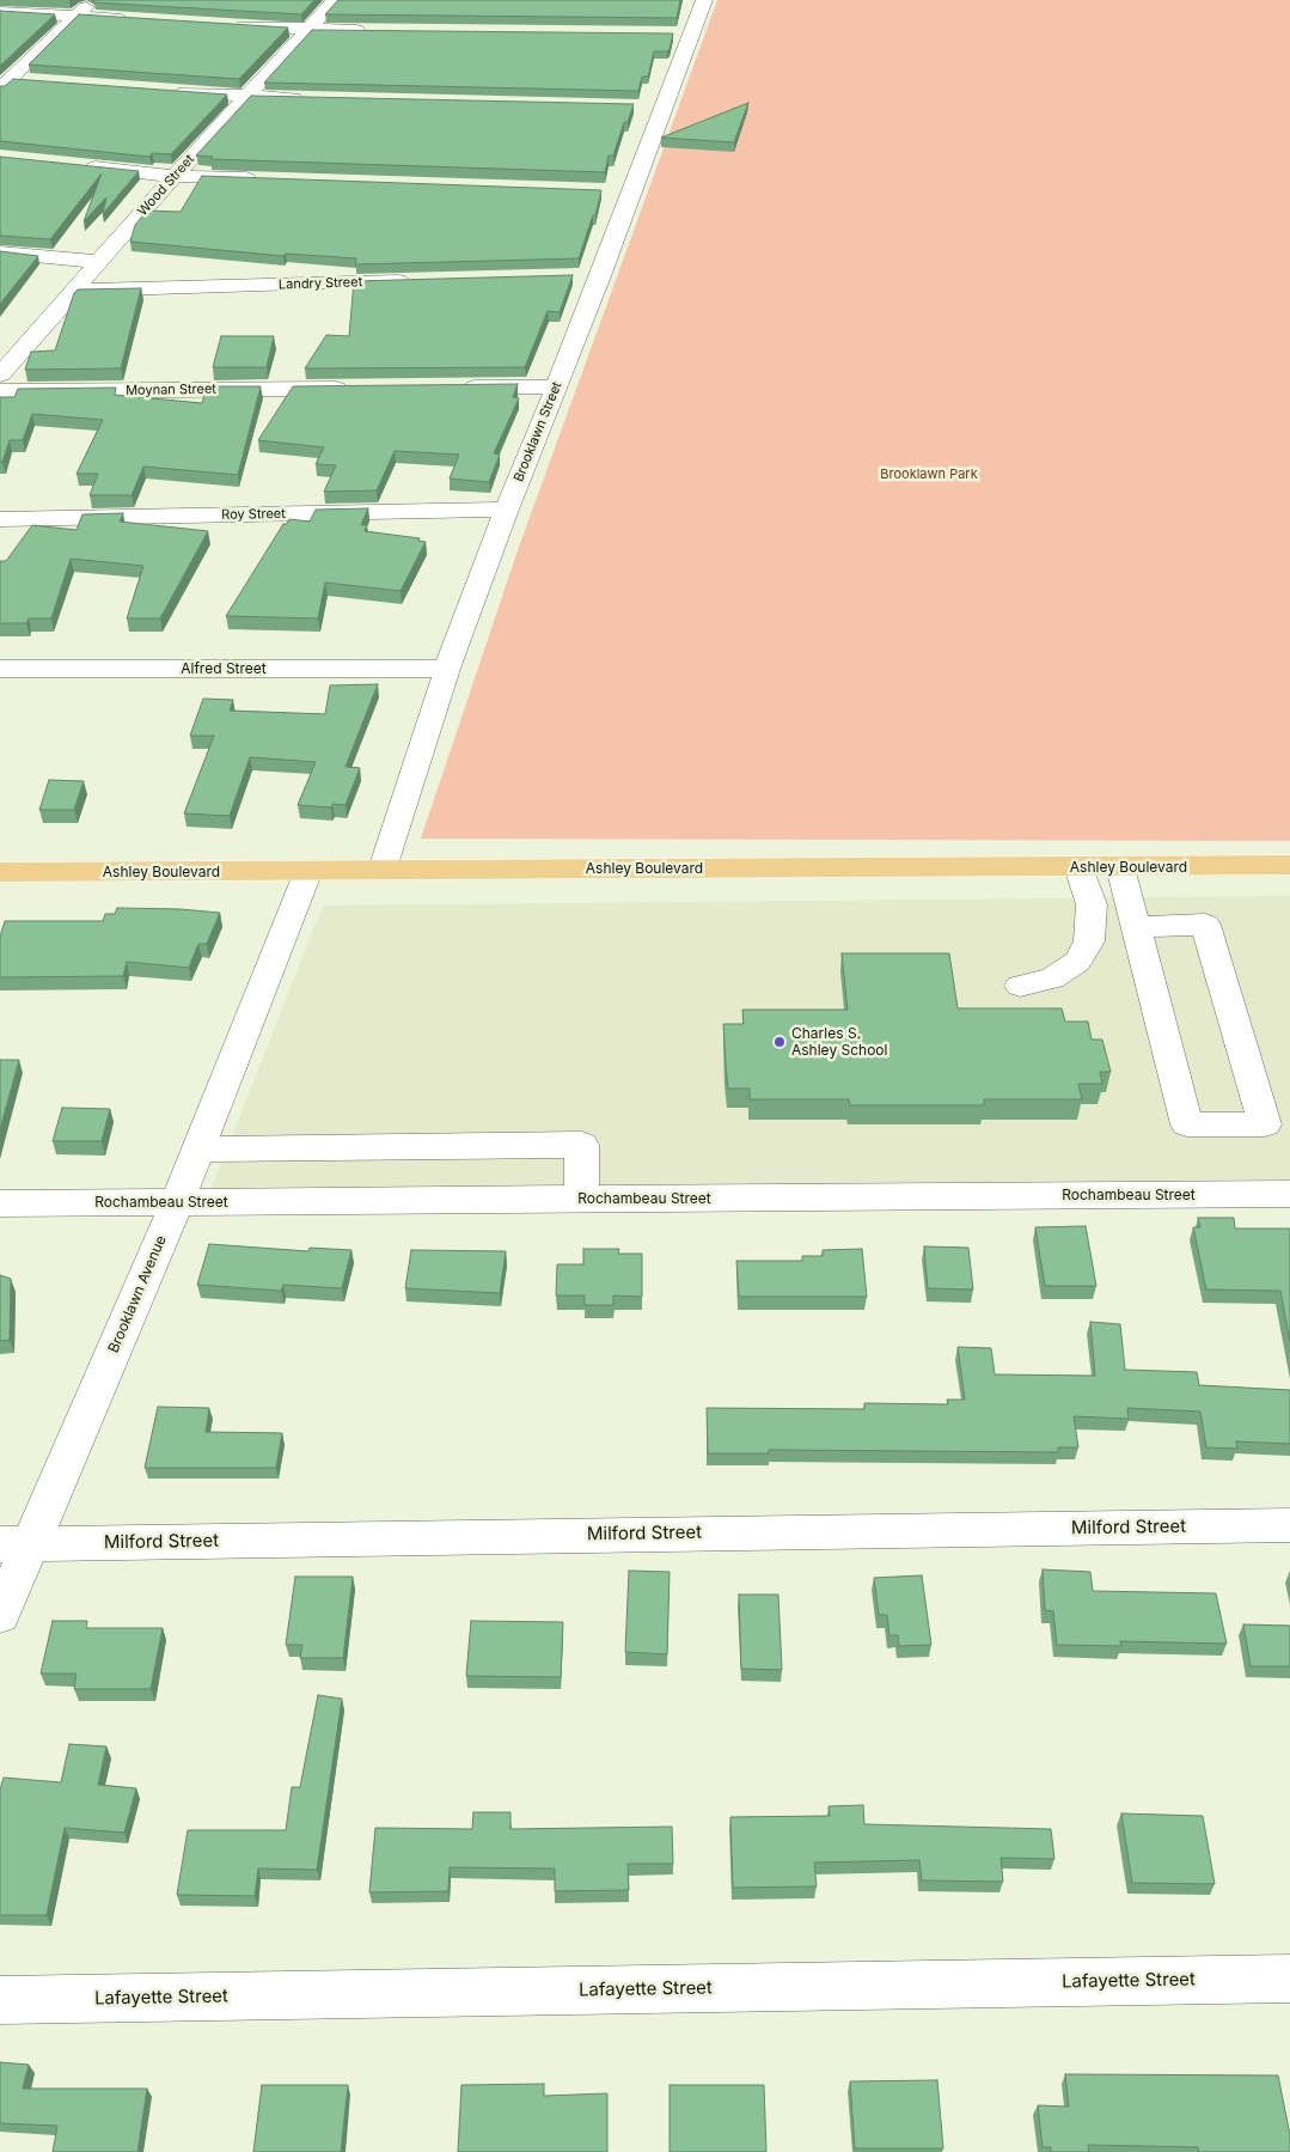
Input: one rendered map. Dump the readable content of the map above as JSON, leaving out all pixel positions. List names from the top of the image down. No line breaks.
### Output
{"streets":{"main road":["Ashley Boulevard"],"street":["Wood Street","Landry Street","Moynan Street","Brooklawn Street","Roy Street","Alfred Street","Rochambeau Street","Brooklawn Avenue","Milford Street","Lafayette Street"]},"crossings":[["Wood Street","Landry Street"],["Brooklawn Street","Roy Street"],["Brooklawn Street","Alfred Street"],["Brooklawn Street","Ashley Boulevard"],["Ashley Boulevard","Brooklawn Avenue"],["Rochambeau Street","Brooklawn Avenue"],["Brooklawn Avenue","Milford Street"]],"parks":["Brooklawn Park"],"places":["Charles S. Ashley School"]}
